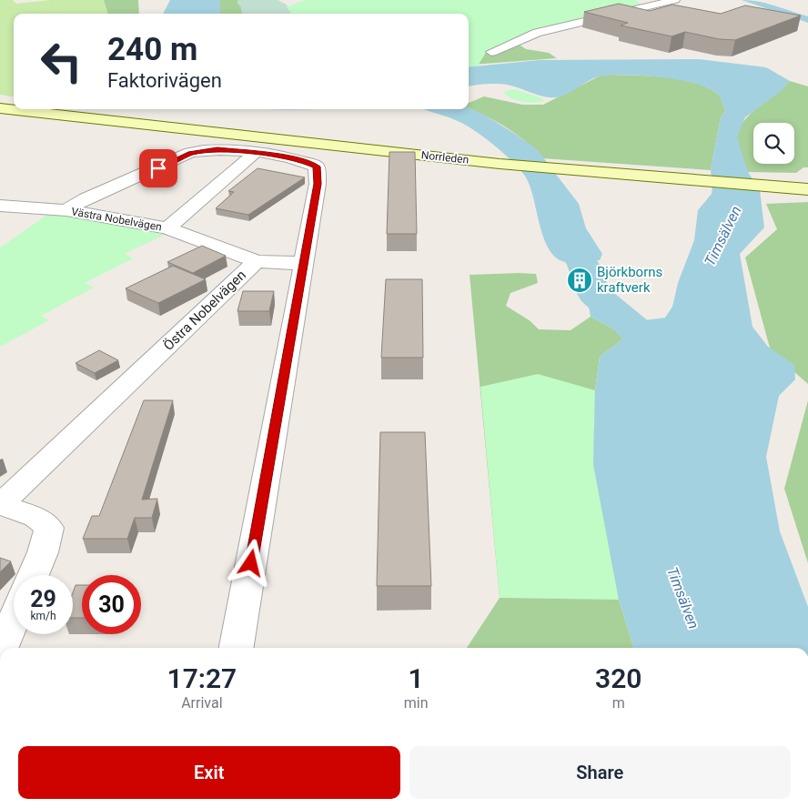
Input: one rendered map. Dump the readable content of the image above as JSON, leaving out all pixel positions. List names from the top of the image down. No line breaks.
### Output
{"streets":{"street":["Norrleden","Västra Nobelvägen","Östra Nobelvägen"]},"crossings":[["Västra Nobelvägen","Östra Nobelvägen"]],"water":["Timsälven"],"places":{"building":["Björkborns kraftverk"]},"page":{"turn":["240 m","Faktorivägen"],"speed":"29 km/h","limit":"30","eta":["17:27","Arrival","1","min","320","m"],"buttons":["Exit","Share"]}}
